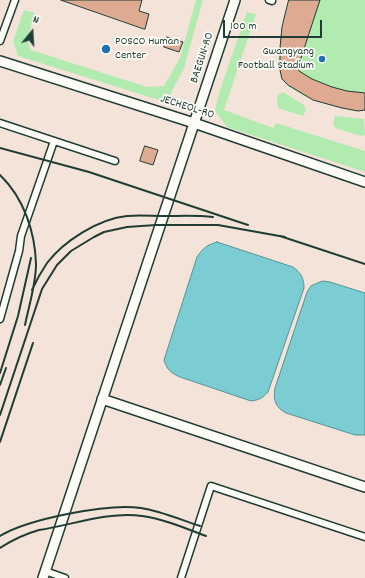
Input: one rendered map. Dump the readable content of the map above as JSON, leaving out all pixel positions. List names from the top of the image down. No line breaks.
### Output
{"streets":{"street":["BAEGUN-RO","JECHEOL-RO"]},"crossings":[["BAEGUN-RO","JECHEOL-RO"]],"places":["POSCO Human Center","Gwangyang Football Stadium"],"scale_bar":"100 m","north":"top"}
